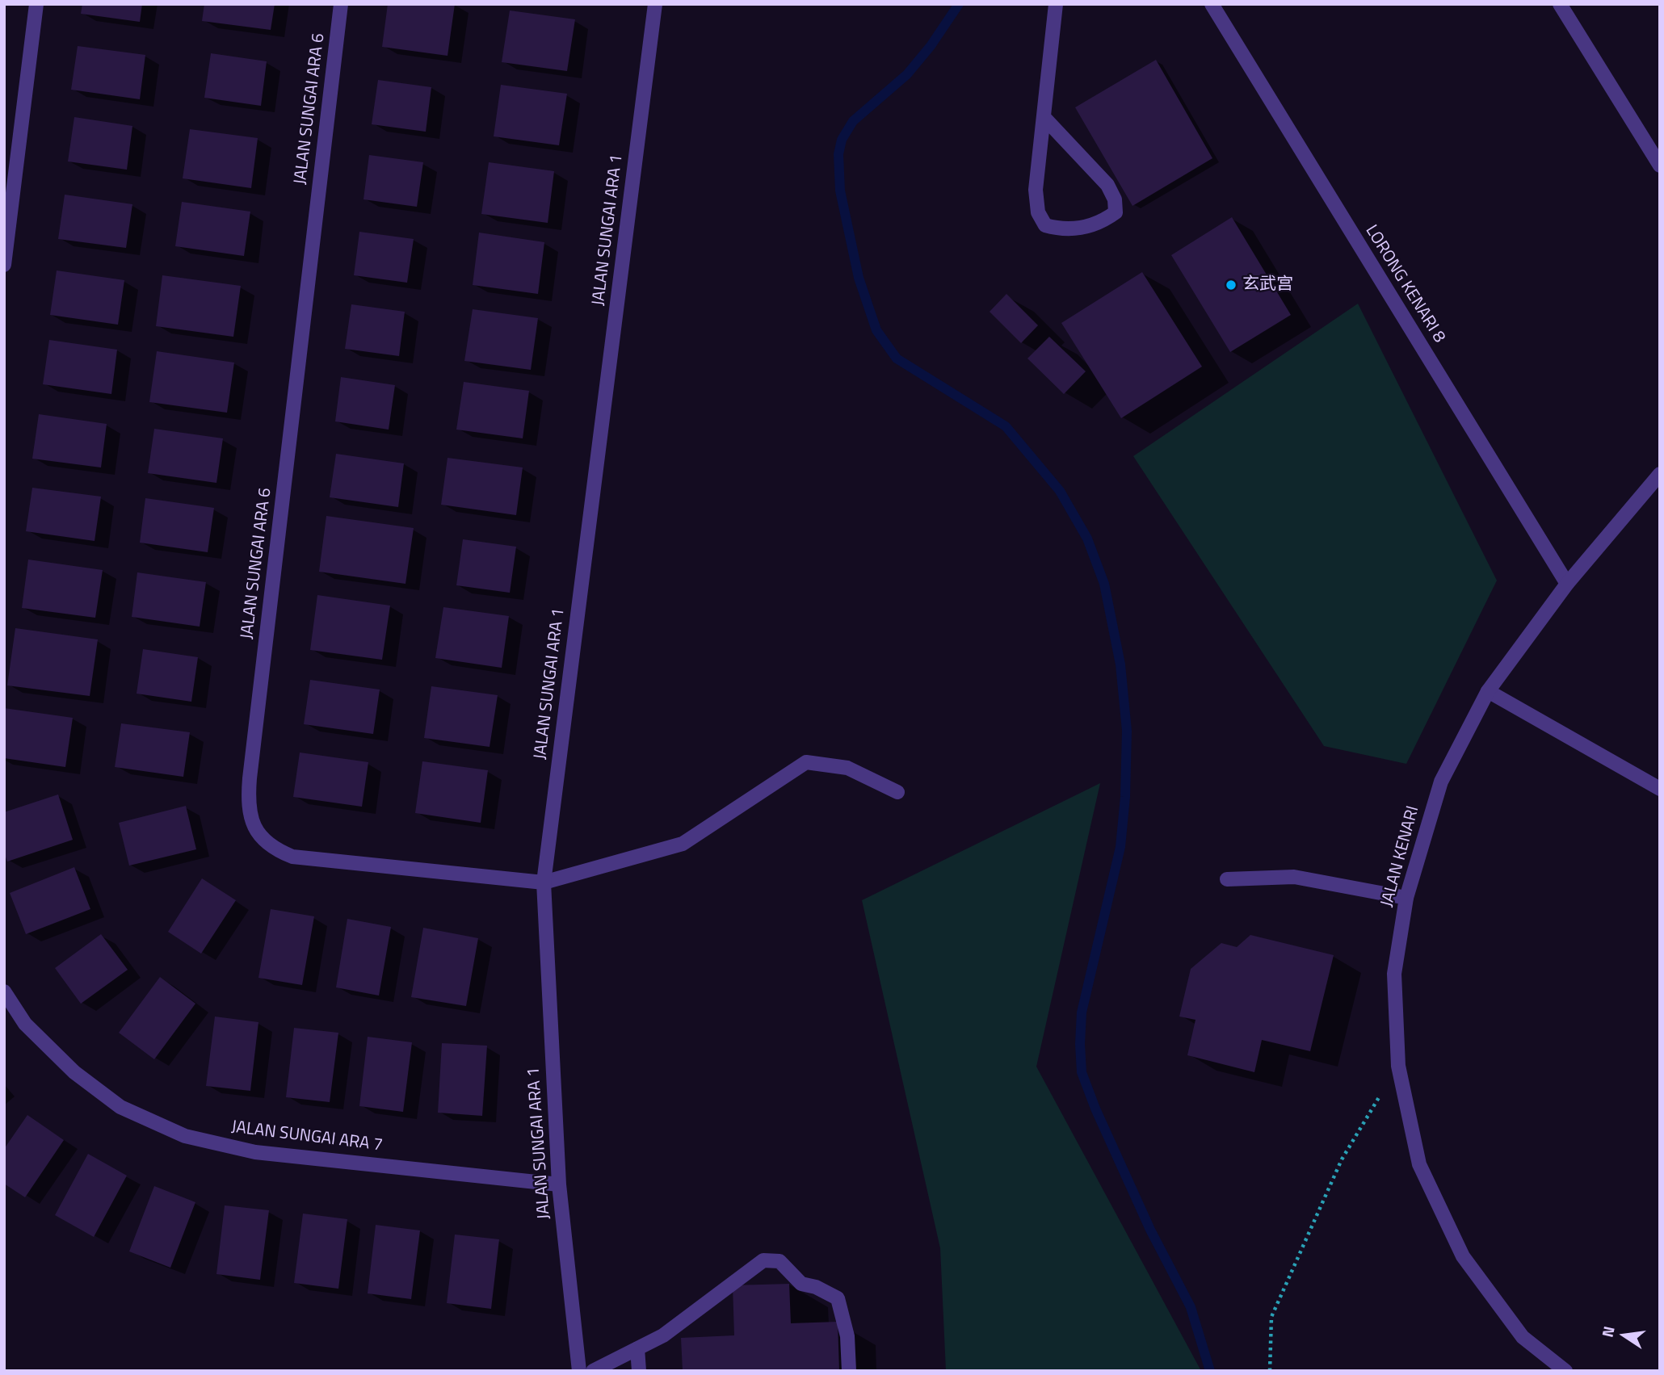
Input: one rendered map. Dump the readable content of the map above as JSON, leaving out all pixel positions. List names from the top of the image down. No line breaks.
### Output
{"streets":{"street":["JALAN SUNGAI ARA 6","JALAN SUNGAI ARA 1","LORONG KENARI 8","JALAN KENARI","JALAN SUNGAI ARA 7"]},"crossings":[["JALAN SUNGAI ARA 6","JALAN SUNGAI ARA 1"],["JALAN SUNGAI ARA 1","JALAN SUNGAI ARA 7"],["LORONG KENARI 8","JALAN KENARI"]],"places":["玄武宫"],"north":"left"}
